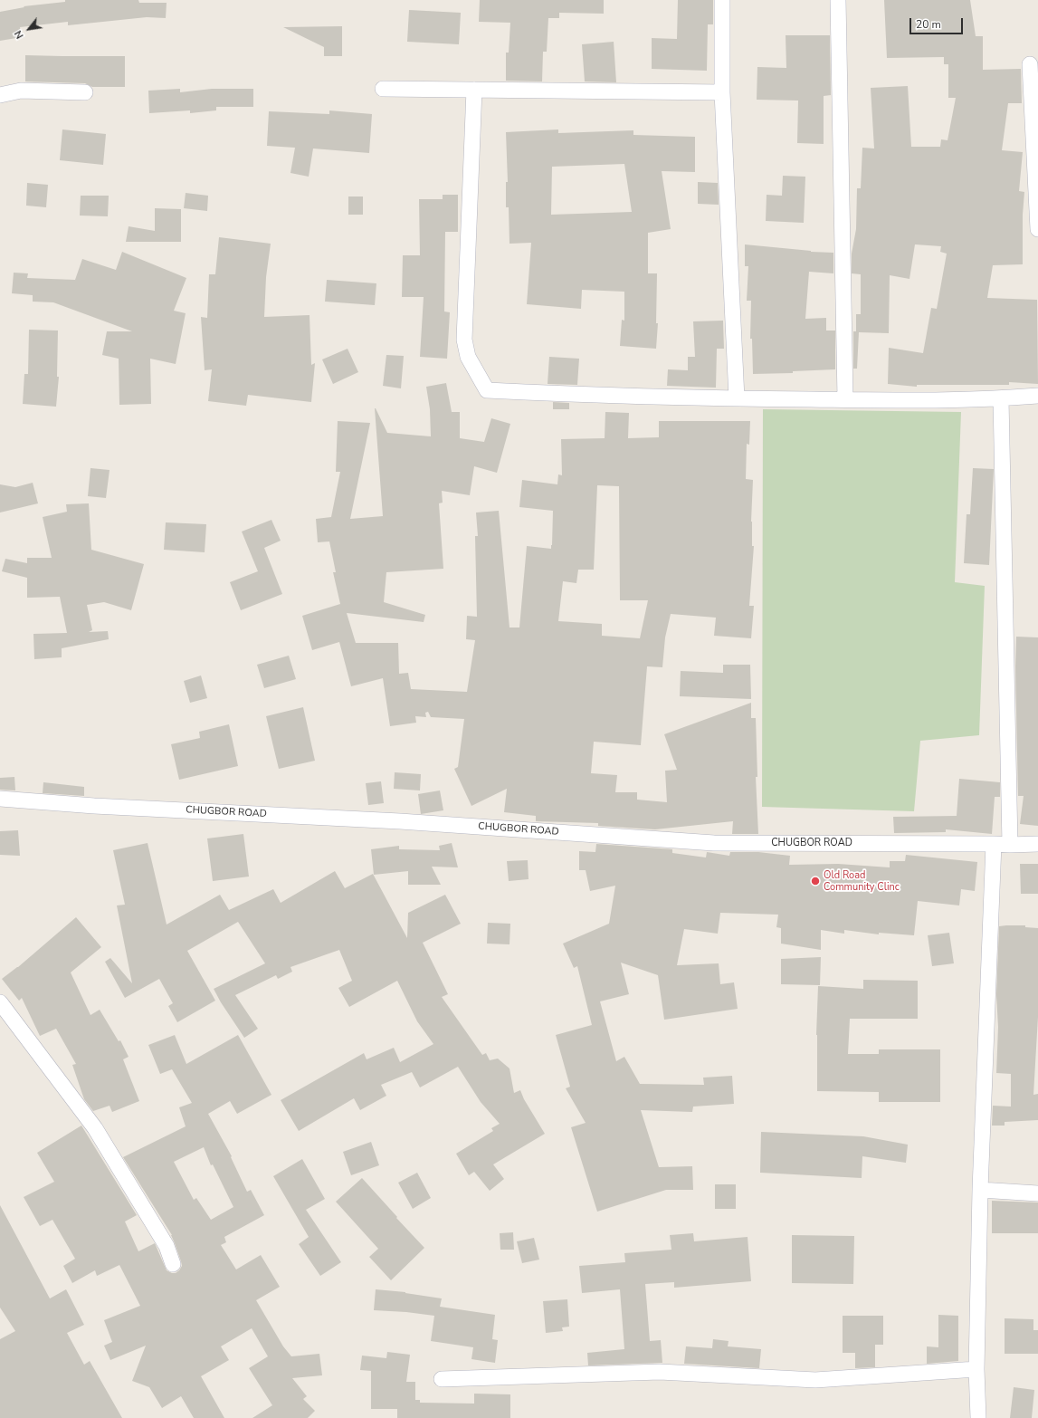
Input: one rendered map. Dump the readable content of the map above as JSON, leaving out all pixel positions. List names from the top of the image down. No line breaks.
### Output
{"streets":{"street":["CHUGBOR ROAD"]},"places":["Old Road Community Clinc"],"scale_bar":"20 m","north":"bottom left"}
